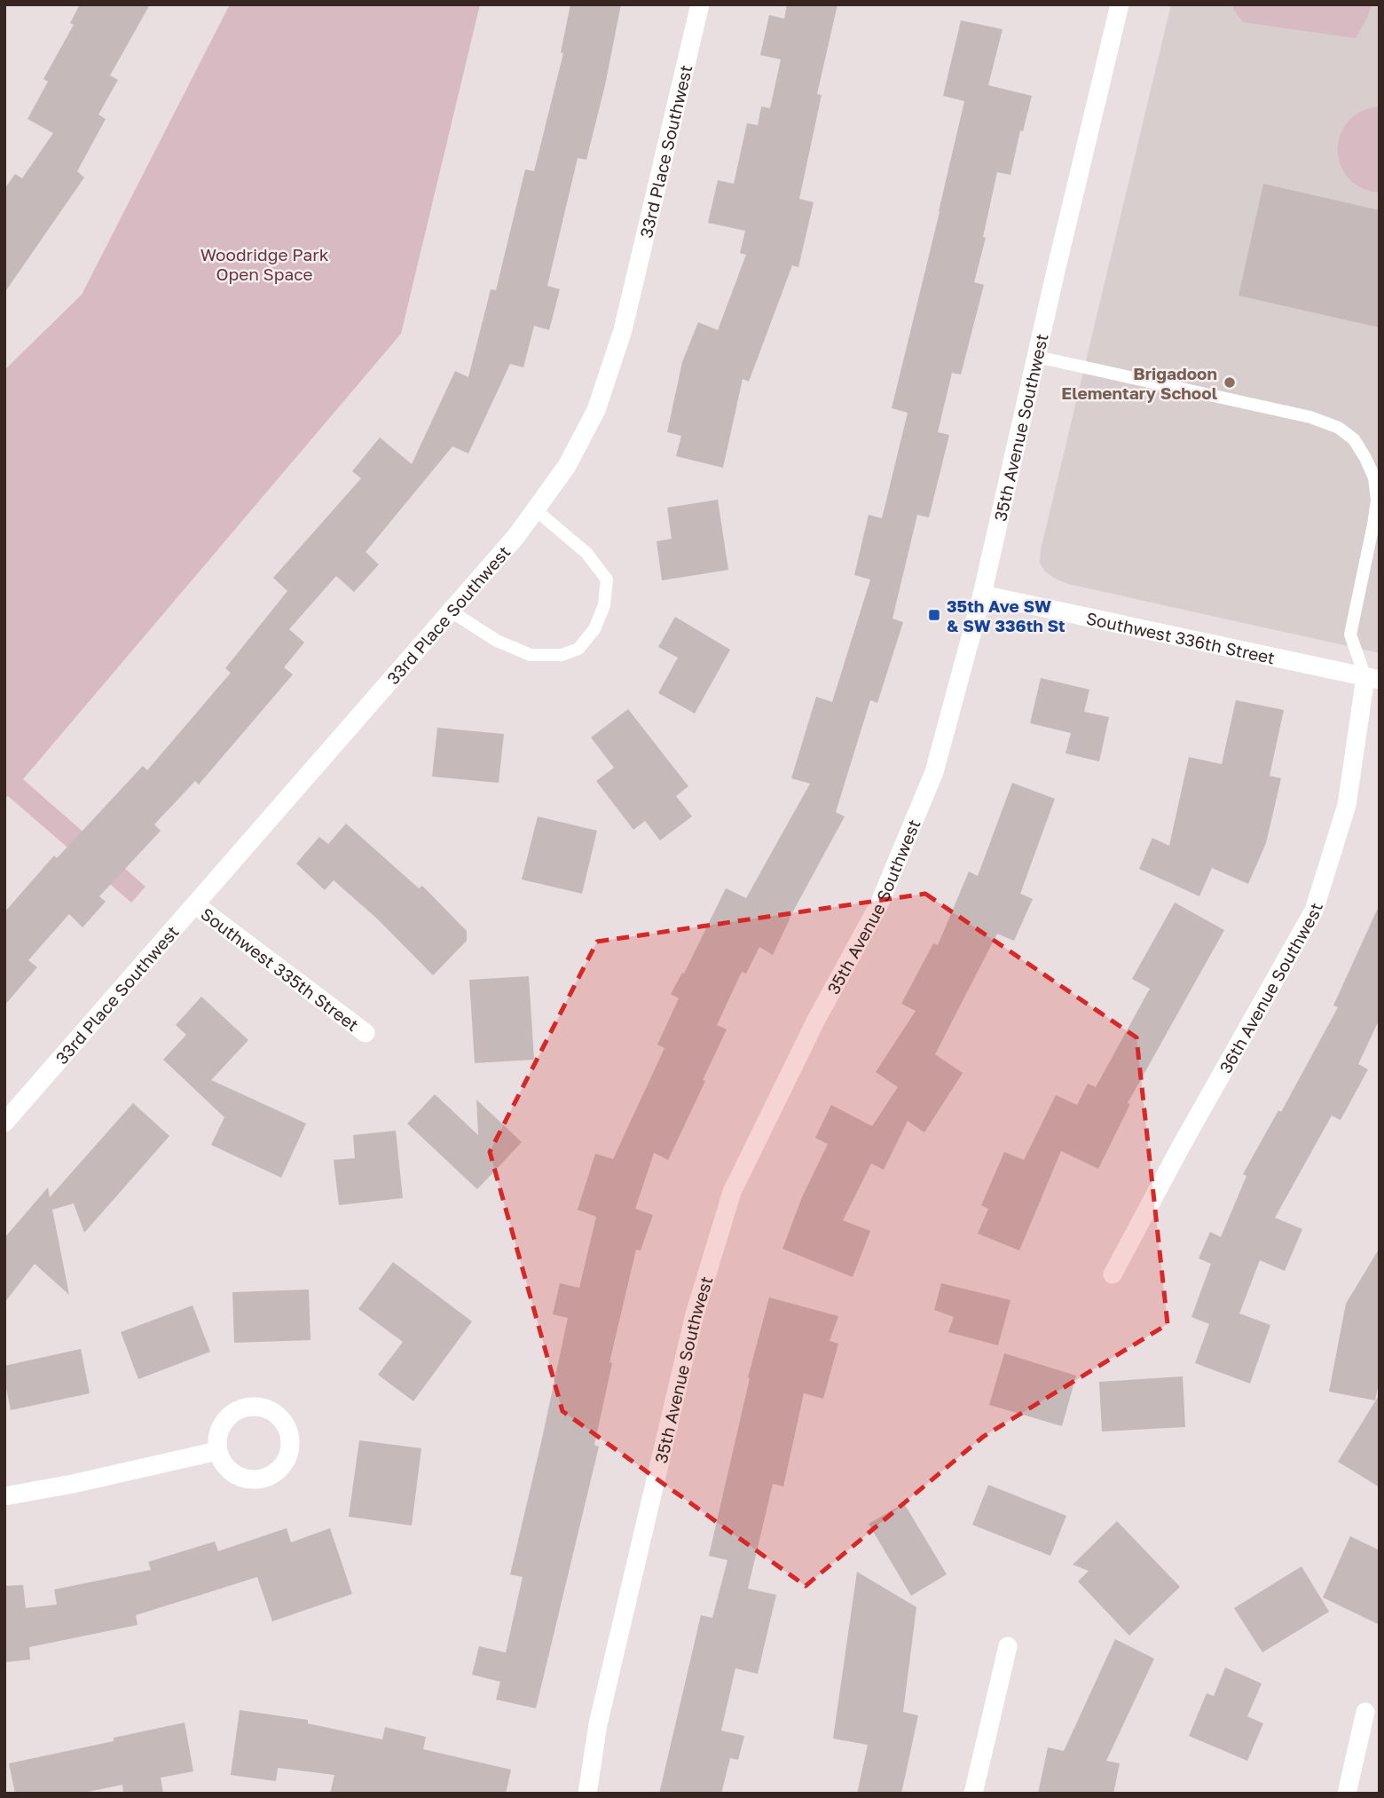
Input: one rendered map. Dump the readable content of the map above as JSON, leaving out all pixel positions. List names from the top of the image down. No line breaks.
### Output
{"streets":{"street":["33rd Place Southwest","35th Avenue Southwest","Southwest 336th Street","Southwest 335th Street","36th Avenue Southwest"]},"crossings":[["33rd Place Southwest","Southwest 335th Street"],["35th Avenue Southwest","Southwest 336th Street"],["Southwest 336th Street","36th Avenue Southwest"]],"parks":["Woodridge Park Open Space"],"places":{"other":["Brigadoon Elementary School"],"transit":["35th Ave SW & SW 336th St"]}}
